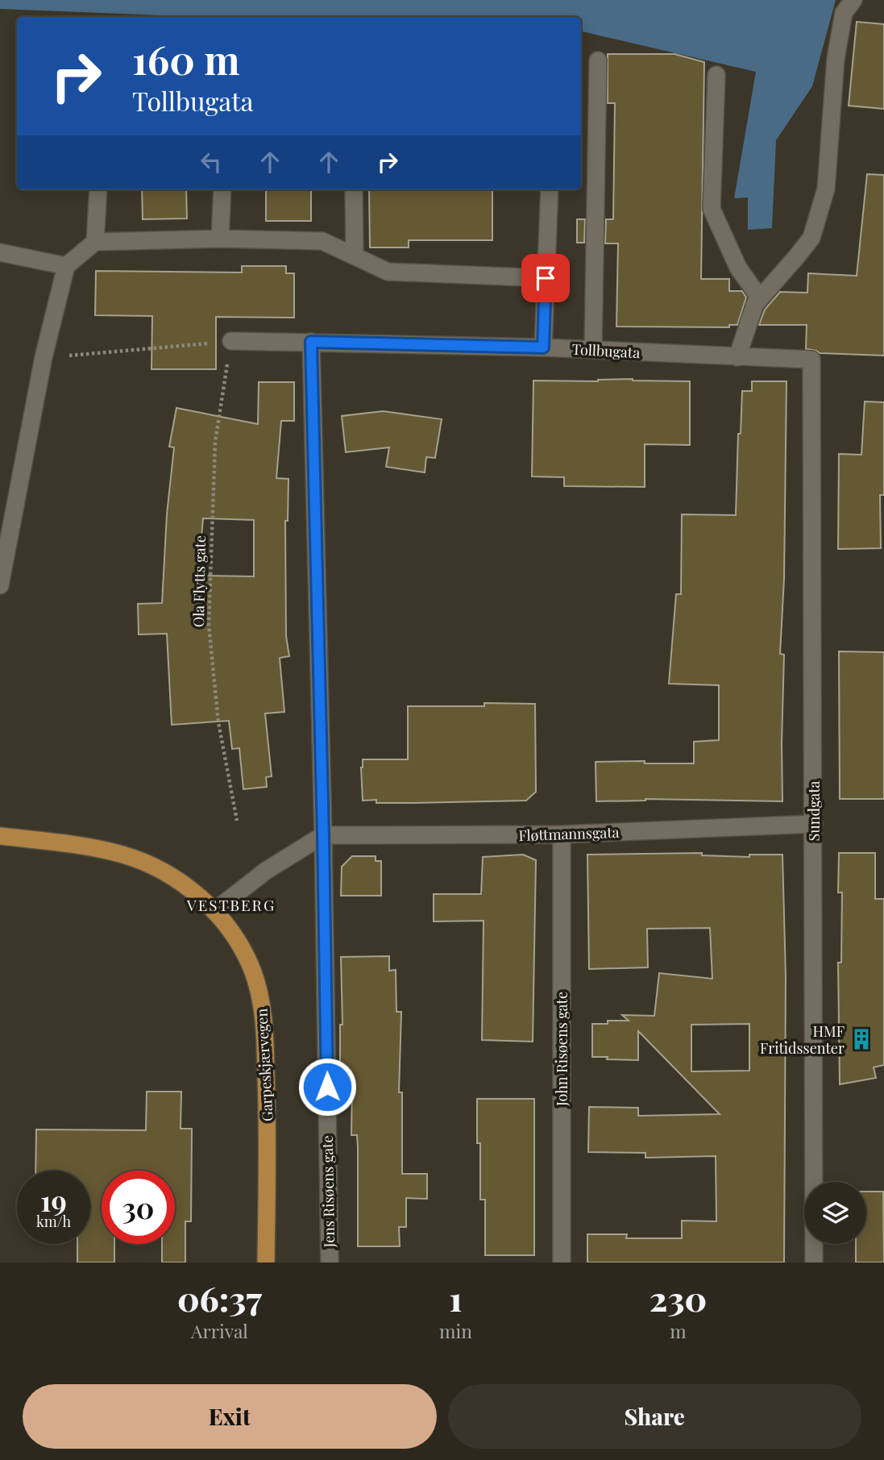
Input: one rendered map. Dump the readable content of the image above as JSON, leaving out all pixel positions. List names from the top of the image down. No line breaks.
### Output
{"streets":{"main road":["Garpeskjærvegen"],"street":["Tollbugata","Sundgata","Fløttmannsgata","John Risøens gate","Jens Risøens gate"],"path":["Ola Flytts gate"]},"crossings":[["Tollbugata","Ola Flytts gate"],["Tollbugata","Sundgata"],["Tollbugata","Jens Risøens gate"],["Sundgata","Fløttmannsgata"],["Fløttmannsgata","John Risøens gate"],["Fløttmannsgata","Jens Risøens gate"]],"districts":["VESTBERG"],"places":{"building":["HMF Fritidssenter"]},"page":{"turn":["160 m","Tollbugata"],"speed":"19 km/h","limit":"30","eta":["06:37","Arrival","1","min","230","m"],"buttons":["Exit","Share"]}}
